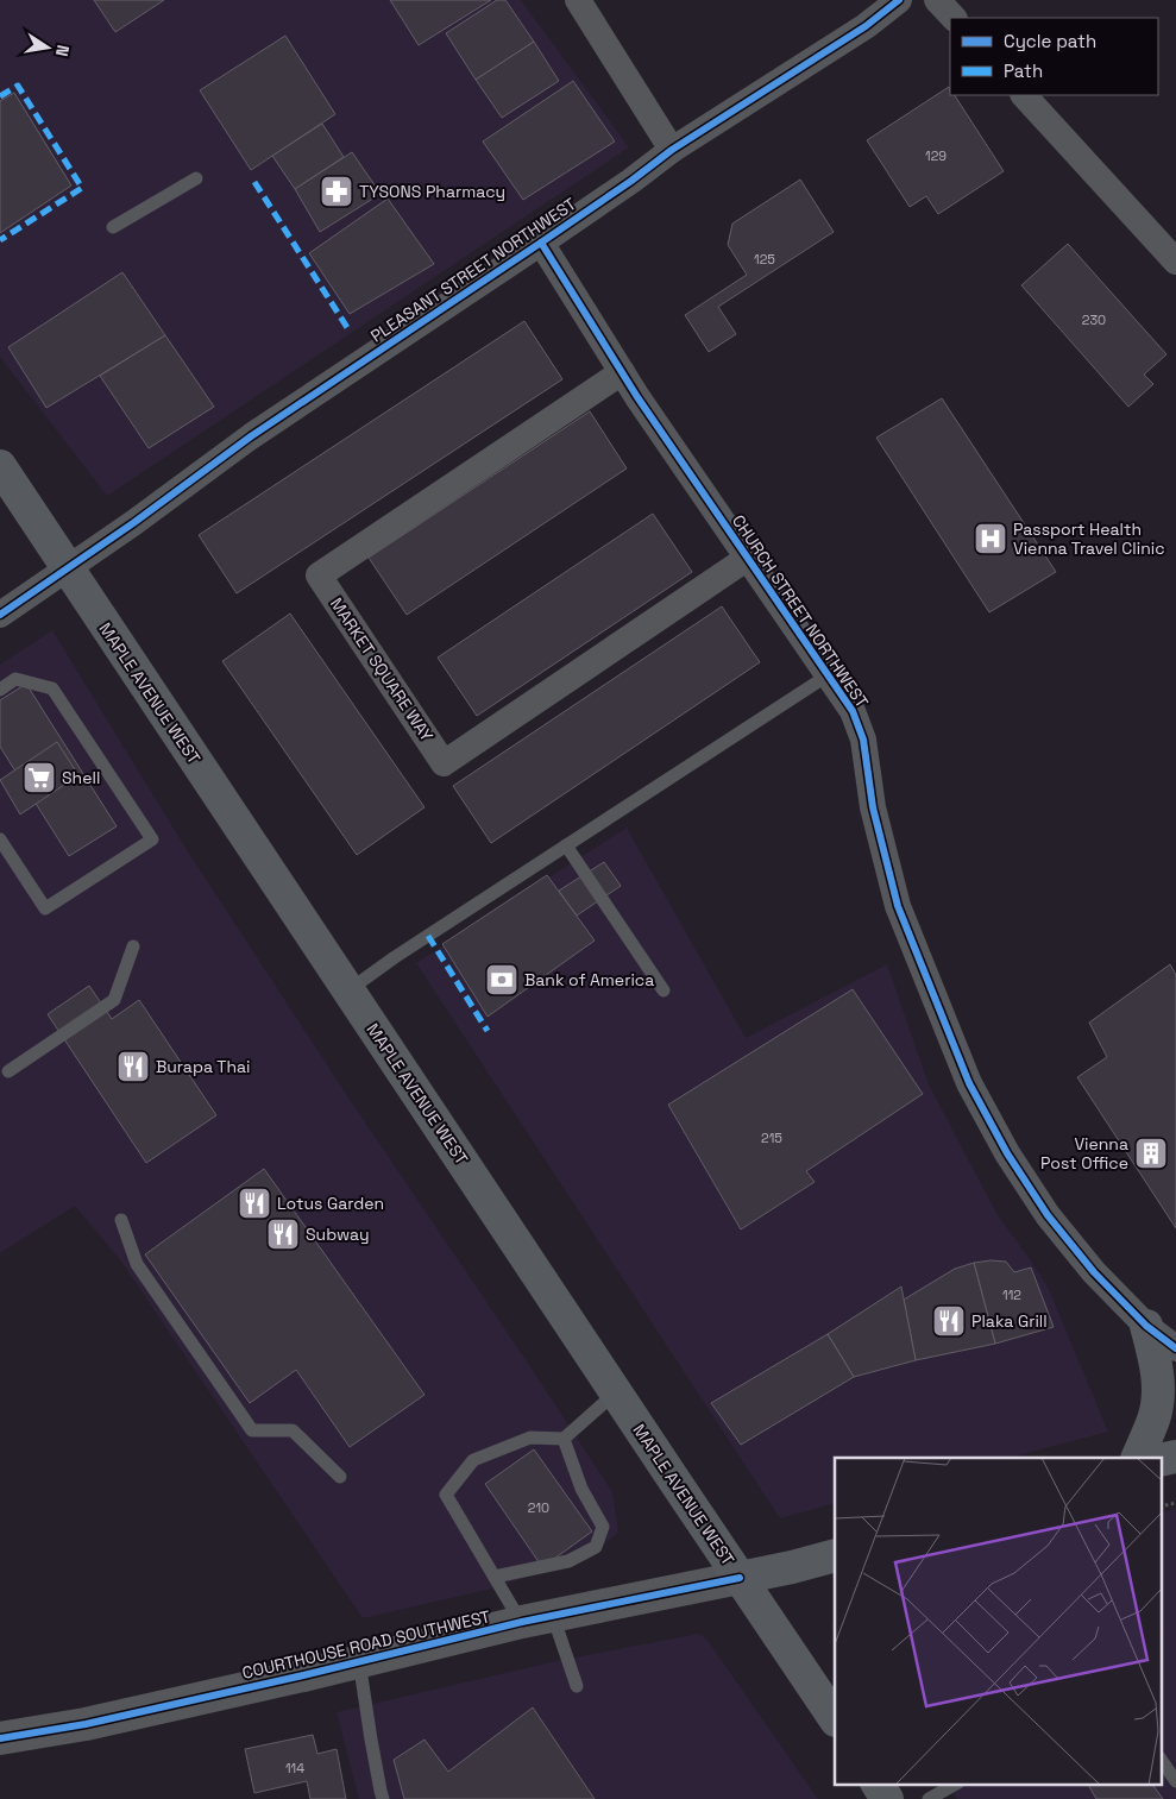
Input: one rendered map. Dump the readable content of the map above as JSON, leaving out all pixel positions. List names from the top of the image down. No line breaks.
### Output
{"streets":{"main road":["MAPLE AVENUE WEST"],"street":["PLEASANT STREET NORTHWEST","CHURCH STREET NORTHWEST","MARKET SQUARE WAY","COURTHOUSE ROAD SOUTHWEST"]},"crossings":[["PLEASANT STREET NORTHWEST","CHURCH STREET NORTHWEST"],["PLEASANT STREET NORTHWEST","MAPLE AVENUE WEST"],["CHURCH STREET NORTHWEST","MARKET SQUARE WAY"],["MAPLE AVENUE WEST","COURTHOUSE ROAD SOUTHWEST"]],"places":{"pharmacy":["TYSONS Pharmacy"],"hospital":["Passport Health Vienna Travel Clinic"],"supermarket":["Shell"],"bank":["Bank of America"],"restaurant":["Burapa Thai","Lotus Garden","Subway","Plaka Grill"],"building":["Vienna Post Office"]},"house_numbers":["129","125","230","215","112","210","114"],"legend":["Cycle path","Path"],"north":"right"}
